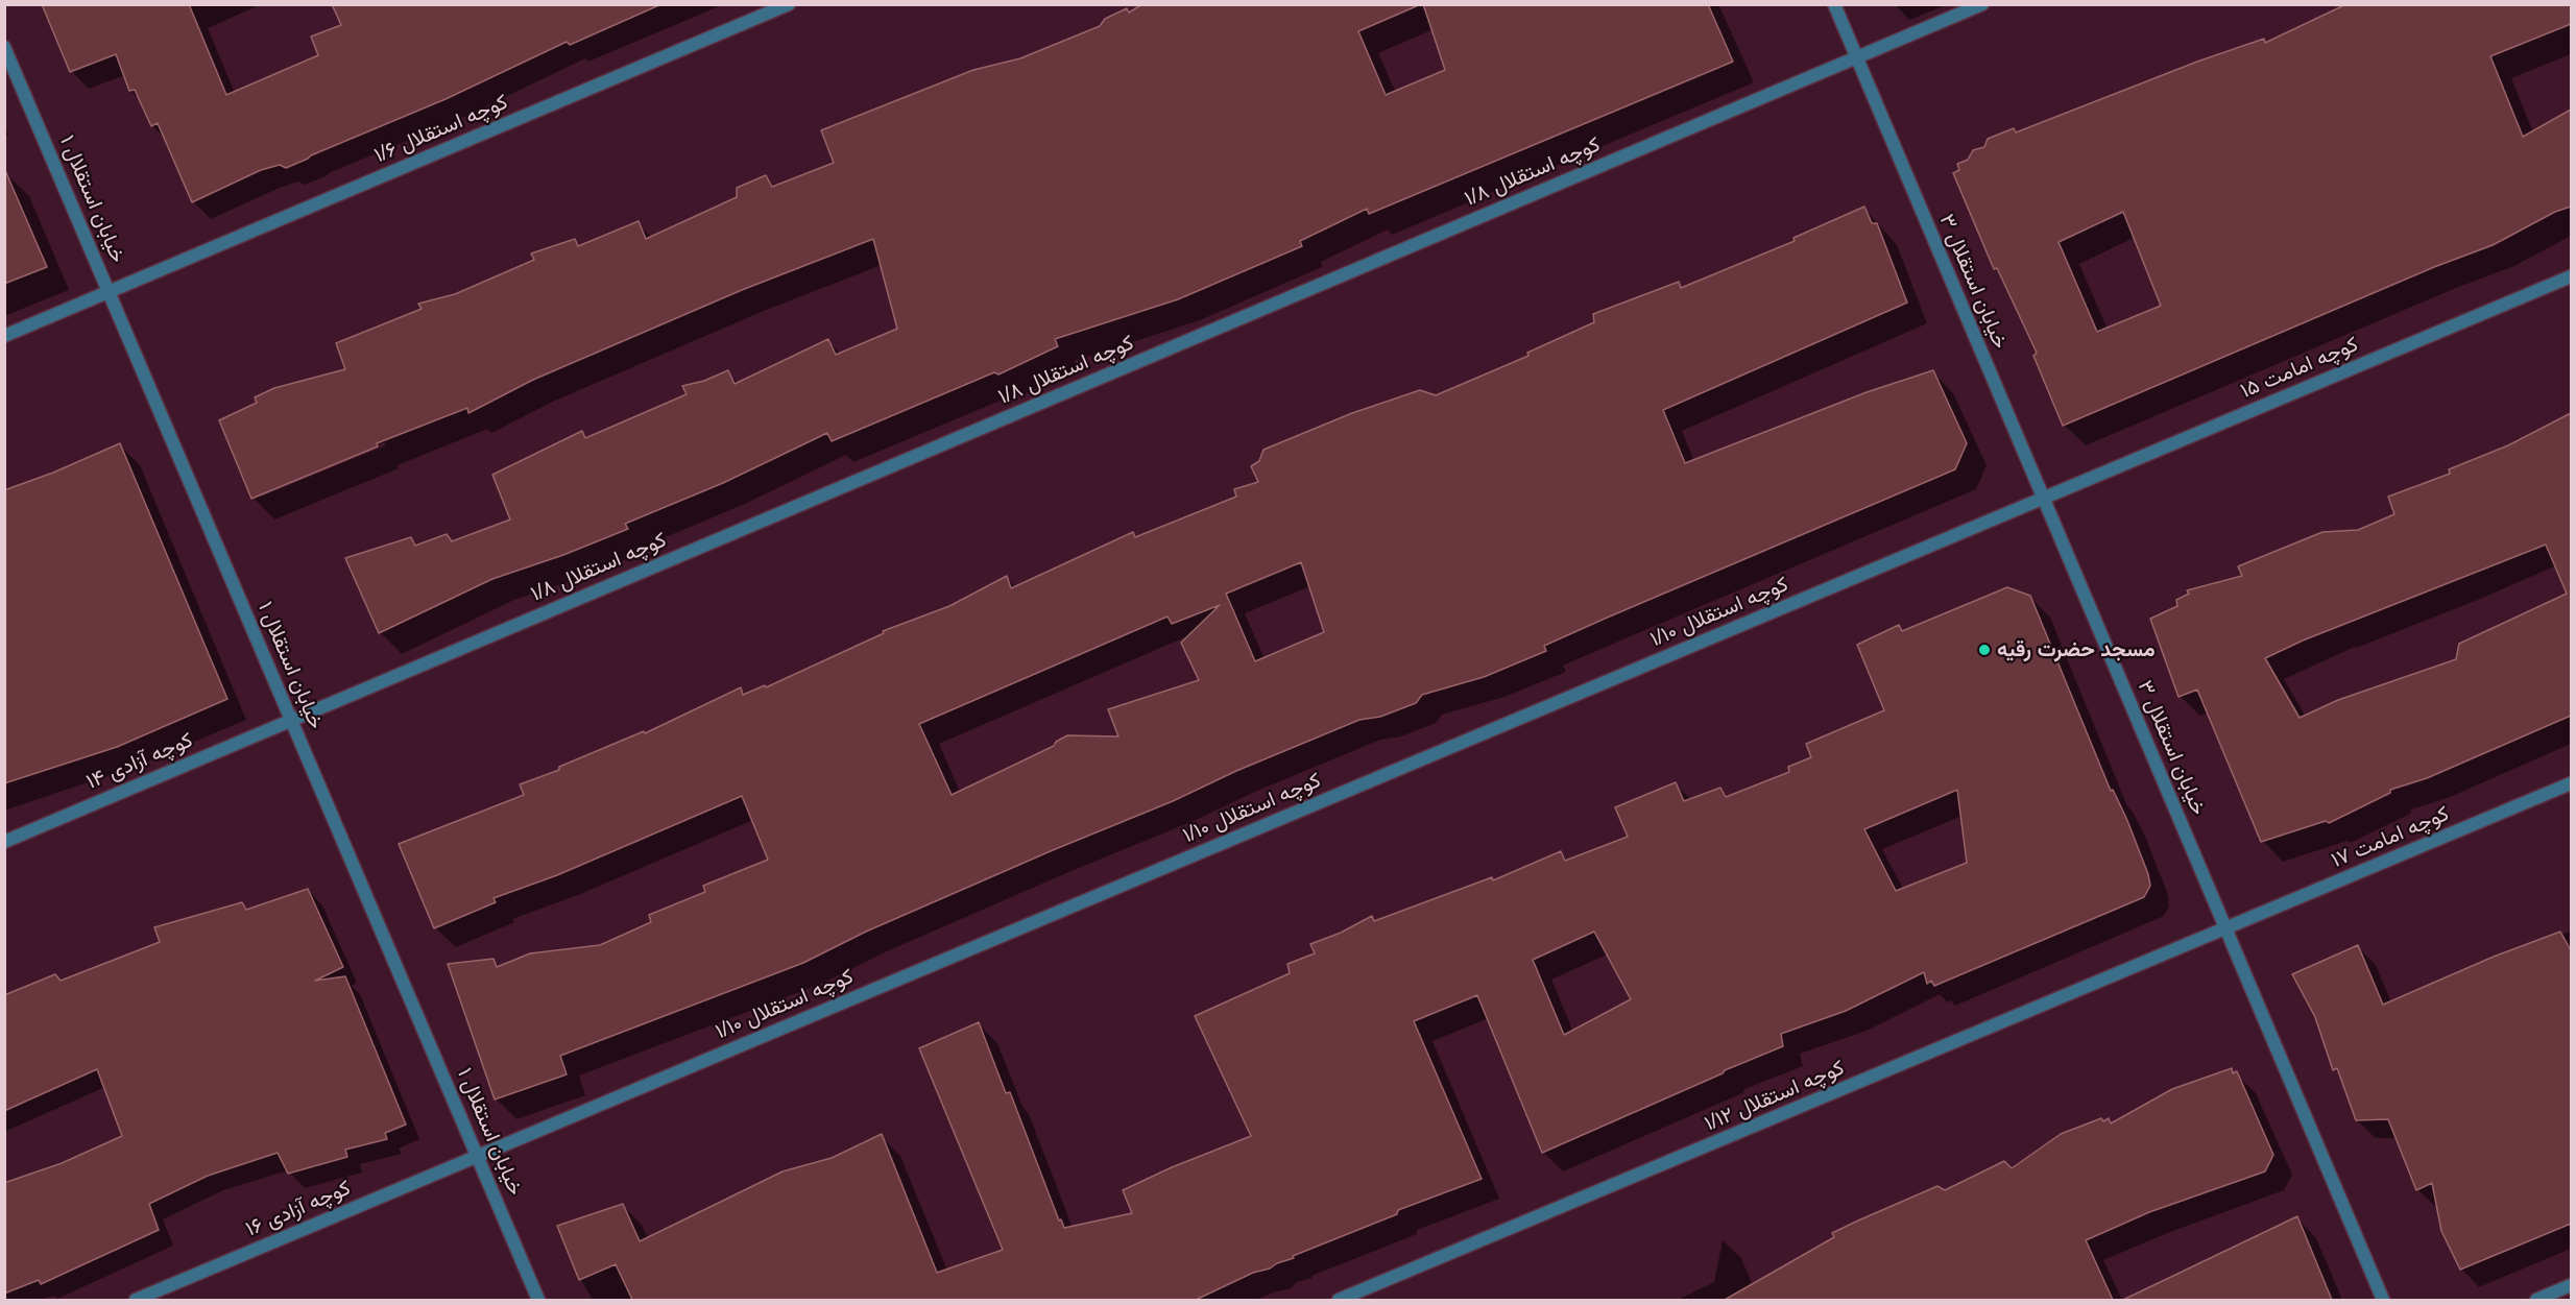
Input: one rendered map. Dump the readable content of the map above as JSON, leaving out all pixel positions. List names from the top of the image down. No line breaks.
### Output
{"streets":{"street":["کوچه استقلال ۱/۶","کوچه استقلال ۱/۸","خیابان استقلال ۱","خیابان استقلال ۳","کوچه امامت ۱۵","کوچه استقلال ۱/۱۰","کوچه آزادی ۱۴","کوچه امامت ۱۷","کوچه استقلال ۱/۱۲","کوچه آزادی ۱۶"]},"crossings":[["کوچه استقلال ۱/۶","خیابان استقلال ۱"],["کوچه استقلال ۱/۸","خیابان استقلال ۱"],["کوچه استقلال ۱/۸","خیابان استقلال ۳"],["کوچه استقلال ۱/۸","کوچه آزادی ۱۴"],["خیابان استقلال ۱","کوچه استقلال ۱/۱۰"],["خیابان استقلال ۱","کوچه آزادی ۱۴"],["خیابان استقلال ۱","کوچه آزادی ۱۶"],["خیابان استقلال ۳","کوچه امامت ۱۵"],["خیابان استقلال ۳","کوچه استقلال ۱/۱۰"],["خیابان استقلال ۳","کوچه امامت ۱۷"],["خیابان استقلال ۳","کوچه استقلال ۱/۱۲"],["کوچه امامت ۱۵","کوچه استقلال ۱/۱۰"],["کوچه استقلال ۱/۱۰","کوچه آزادی ۱۶"],["کوچه امامت ۱۷","کوچه استقلال ۱/۱۲"]],"places":["مسجد حضرت رقیه"]}
